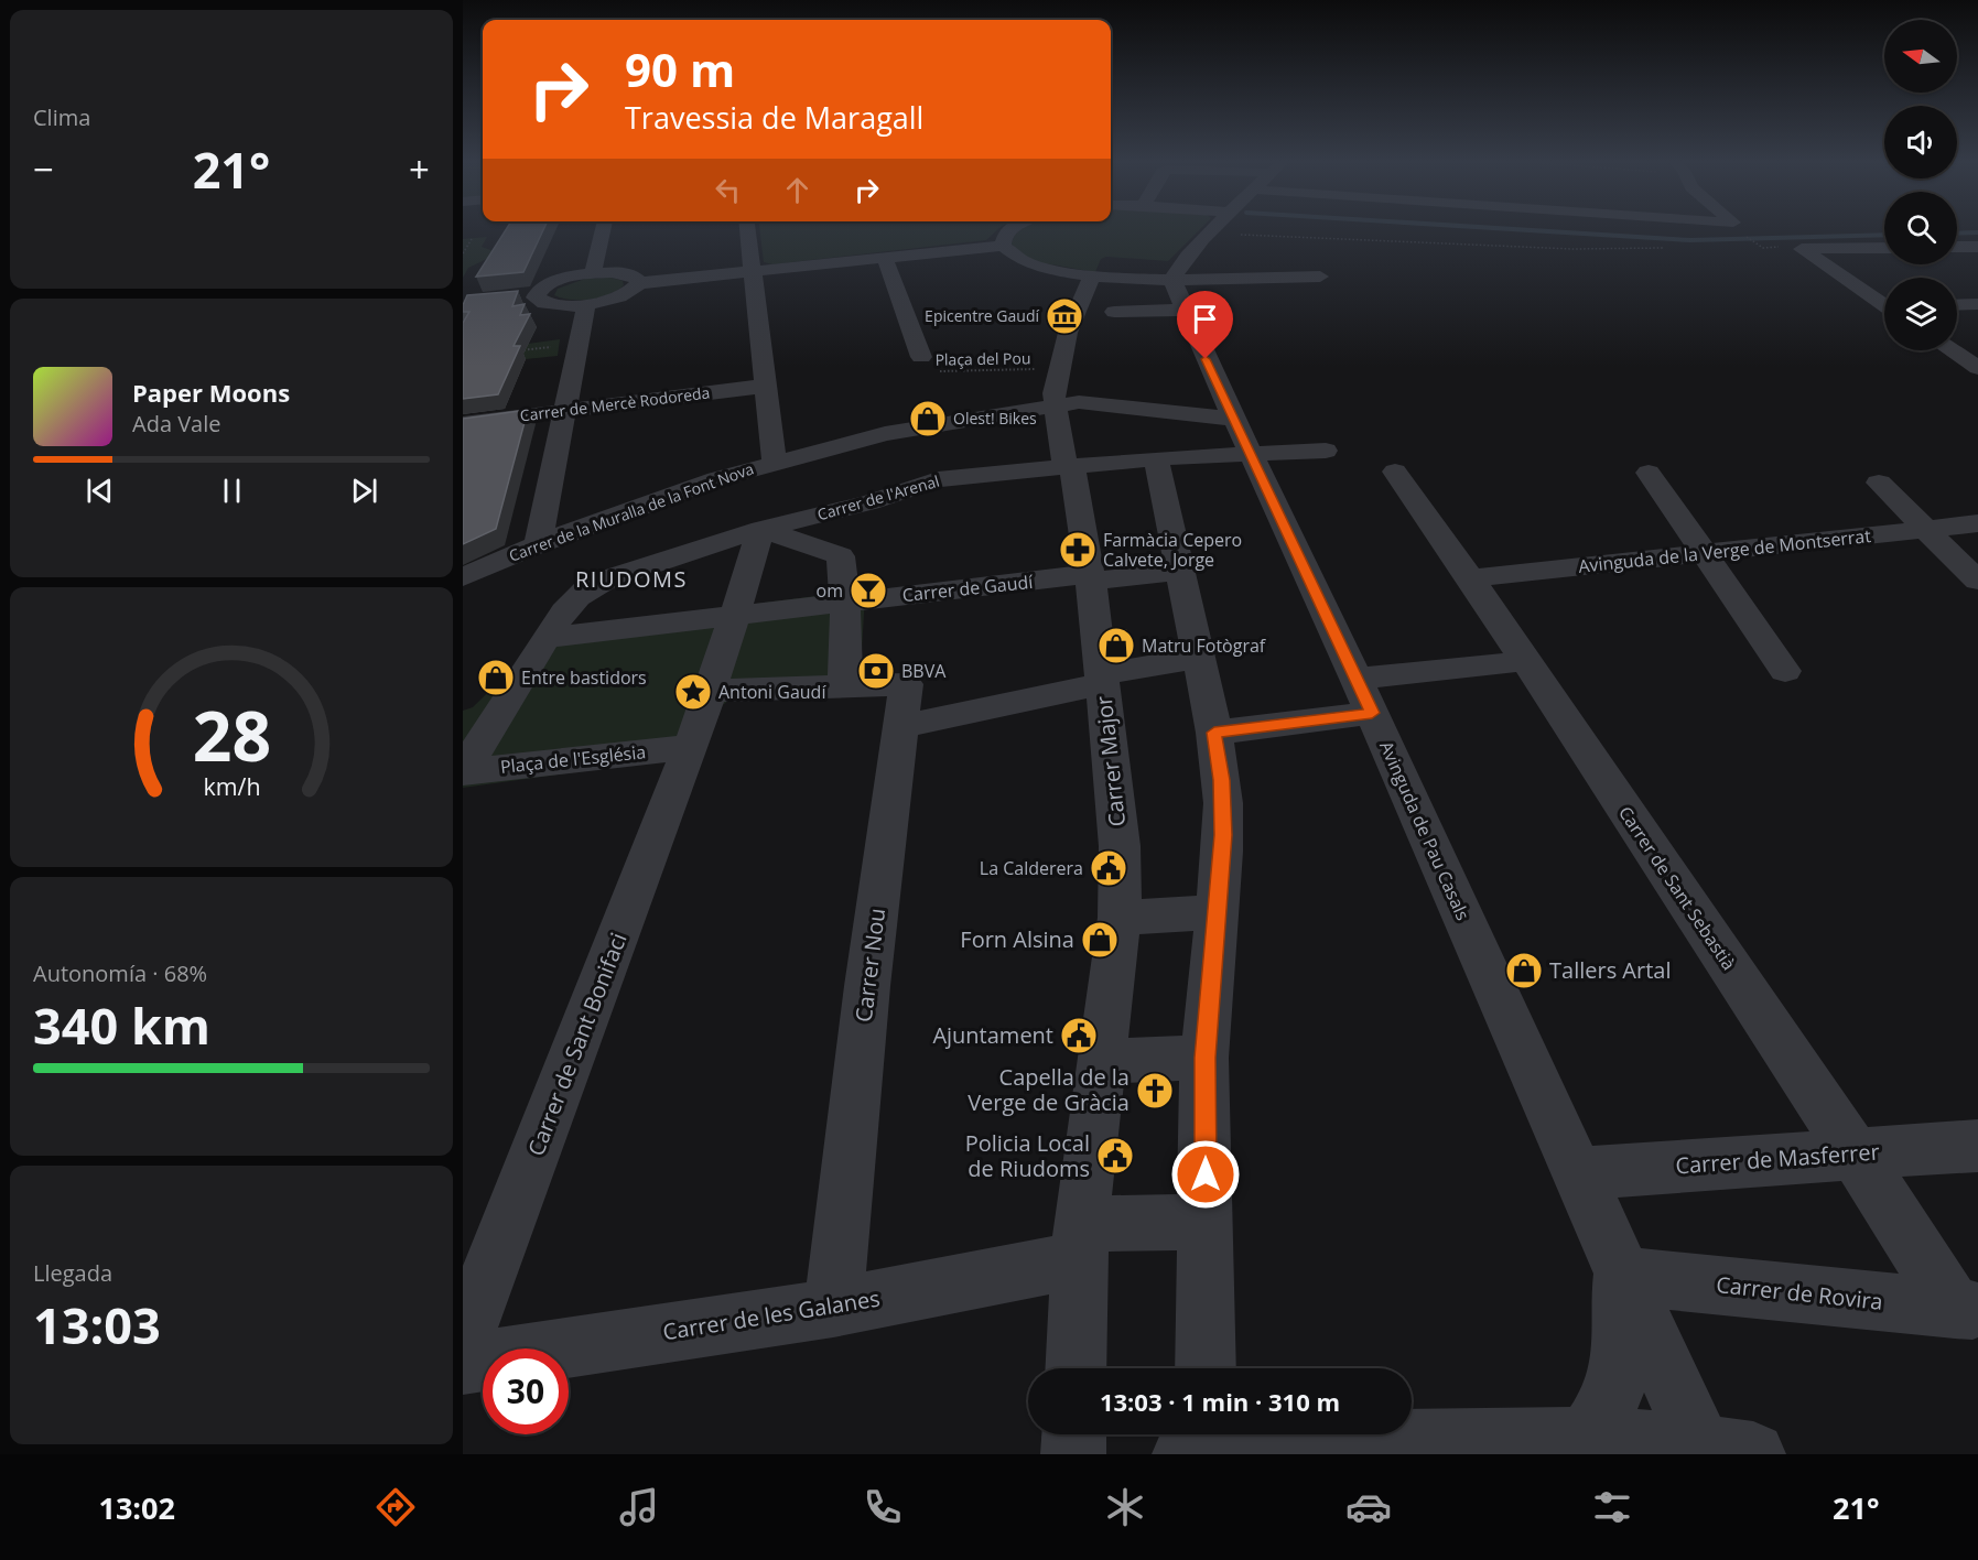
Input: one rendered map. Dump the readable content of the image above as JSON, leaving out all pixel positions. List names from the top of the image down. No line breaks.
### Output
{"streets":{"street":["Carrer de Mercè Rodoreda","Carrer de l'Arenal","Carrer de la Muralla de la Font Nova","Avinguda de la Verge de Montserrat","Carrer de Gaudí","Plaça de l'Església","Carrer Major","Avinguda de Pau Casals","Carrer de Sant Sebastià","Carrer Nou","Carrer de Sant Bonifaci","Carrer de Masferrer","Carrer de Rovira","Carrer de les Galanes"],"path":["Plaça del Pou"]},"crossings":[["Carrer de l'Arenal","Carrer de la Muralla de la Font Nova"],["Carrer de l'Arenal","Plaça de l'Església"],["Carrer de l'Arenal","Carrer Major"],["Carrer de l'Arenal","Avinguda de Pau Casals"],["Carrer de la Muralla de la Font Nova","Avinguda de Pau Casals"],["Avinguda de la Verge de Montserrat","Carrer de Sant Sebastià"],["Carrer de Gaudí","Carrer Major"],["Plaça de l'Església","Carrer de Sant Bonifaci"],["Carrer Major","Carrer de les Galanes"],["Avinguda de Pau Casals","Carrer de Masferrer"],["Avinguda de Pau Casals","Carrer de Rovira"],["Carrer de Sant Sebastià","Carrer de Masferrer"],["Carrer de Sant Sebastià","Carrer de Rovira"],["Carrer Nou","Carrer de les Galanes"]],"districts":["RIUDOMS"],"places":{"museum":["Epicentre Gaudí"],"shop":["Olest! Bikes","Matru Fotògraf","Entre bastidors","Forn Alsina","Tallers Artal"],"pharmacy":["Farmàcia Cepero Calvete, Jorge"],"bar":["om"],"bank":["BBVA"],"place":["Antoni Gaudí"],"public building":["La Calderera","Ajuntament","Policia Local de Riudoms"],"church":["Capella de la Verge de Gràcia"]},"north":"left","page":{"tile":["Clima",["Autonomía · 68%","340 km"],["Llegada","13:03"]],"turn":["90 m","Travessia de Maragall"],"heat":["−","21°","+"],"song":["Paper Moons","Ada Vale"],"limit":"30","trip":"13:03 · 1 min · 310 m","tabs":["13:02","21°"],"gauge":["28","km/h"]}}
